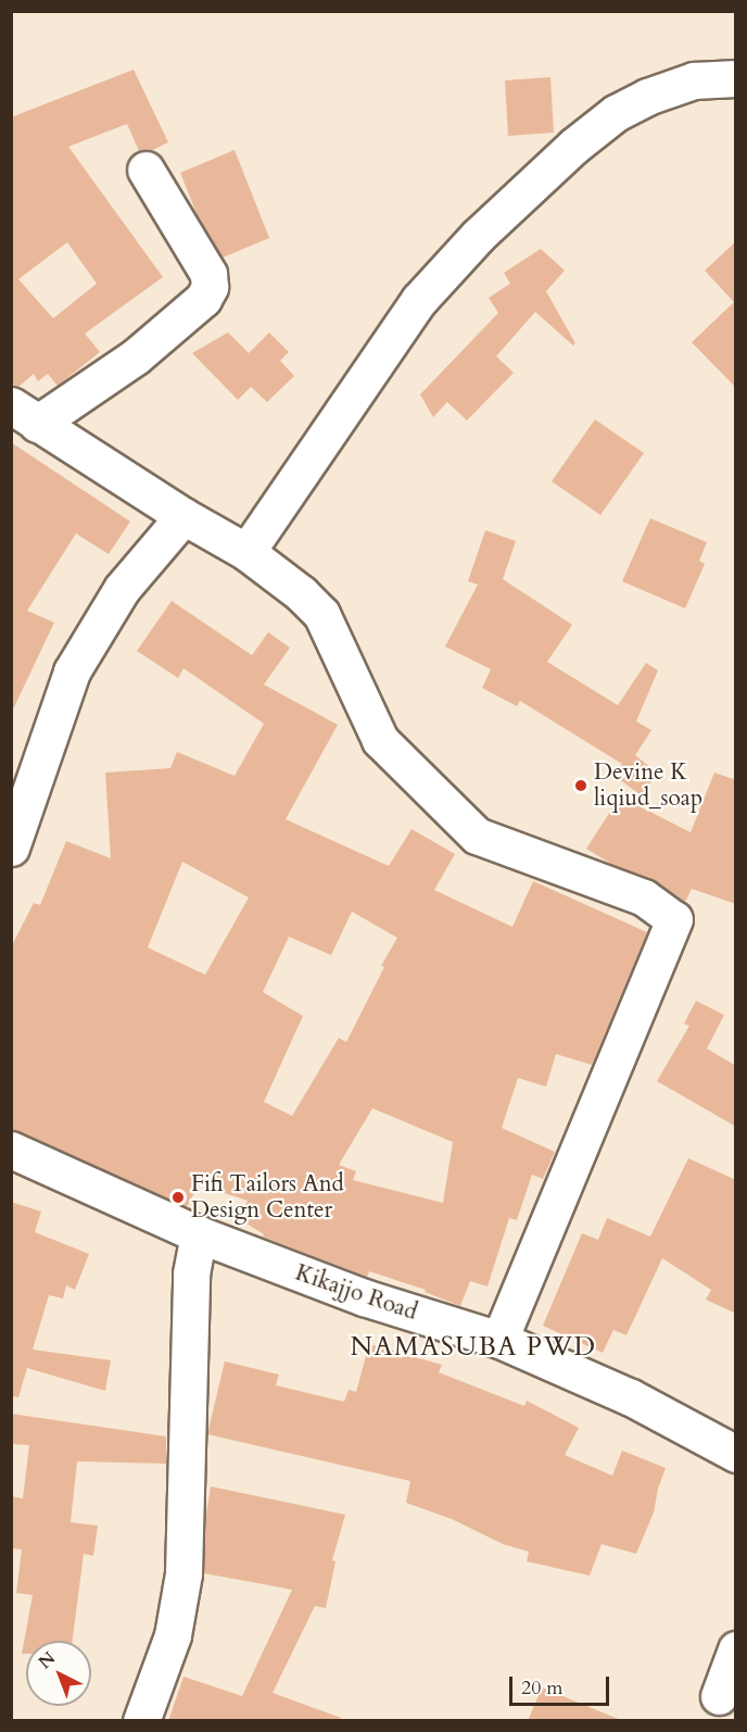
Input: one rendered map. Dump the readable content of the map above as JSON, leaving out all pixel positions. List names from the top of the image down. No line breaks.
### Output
{"streets":{"street":["Kikajjo Road"]},"districts":["NAMASUBA PWD"],"places":["Devine K liqiud_soap","Fifi Tailors And Design Center"],"scale_bar":"20 m","north":"top left"}
